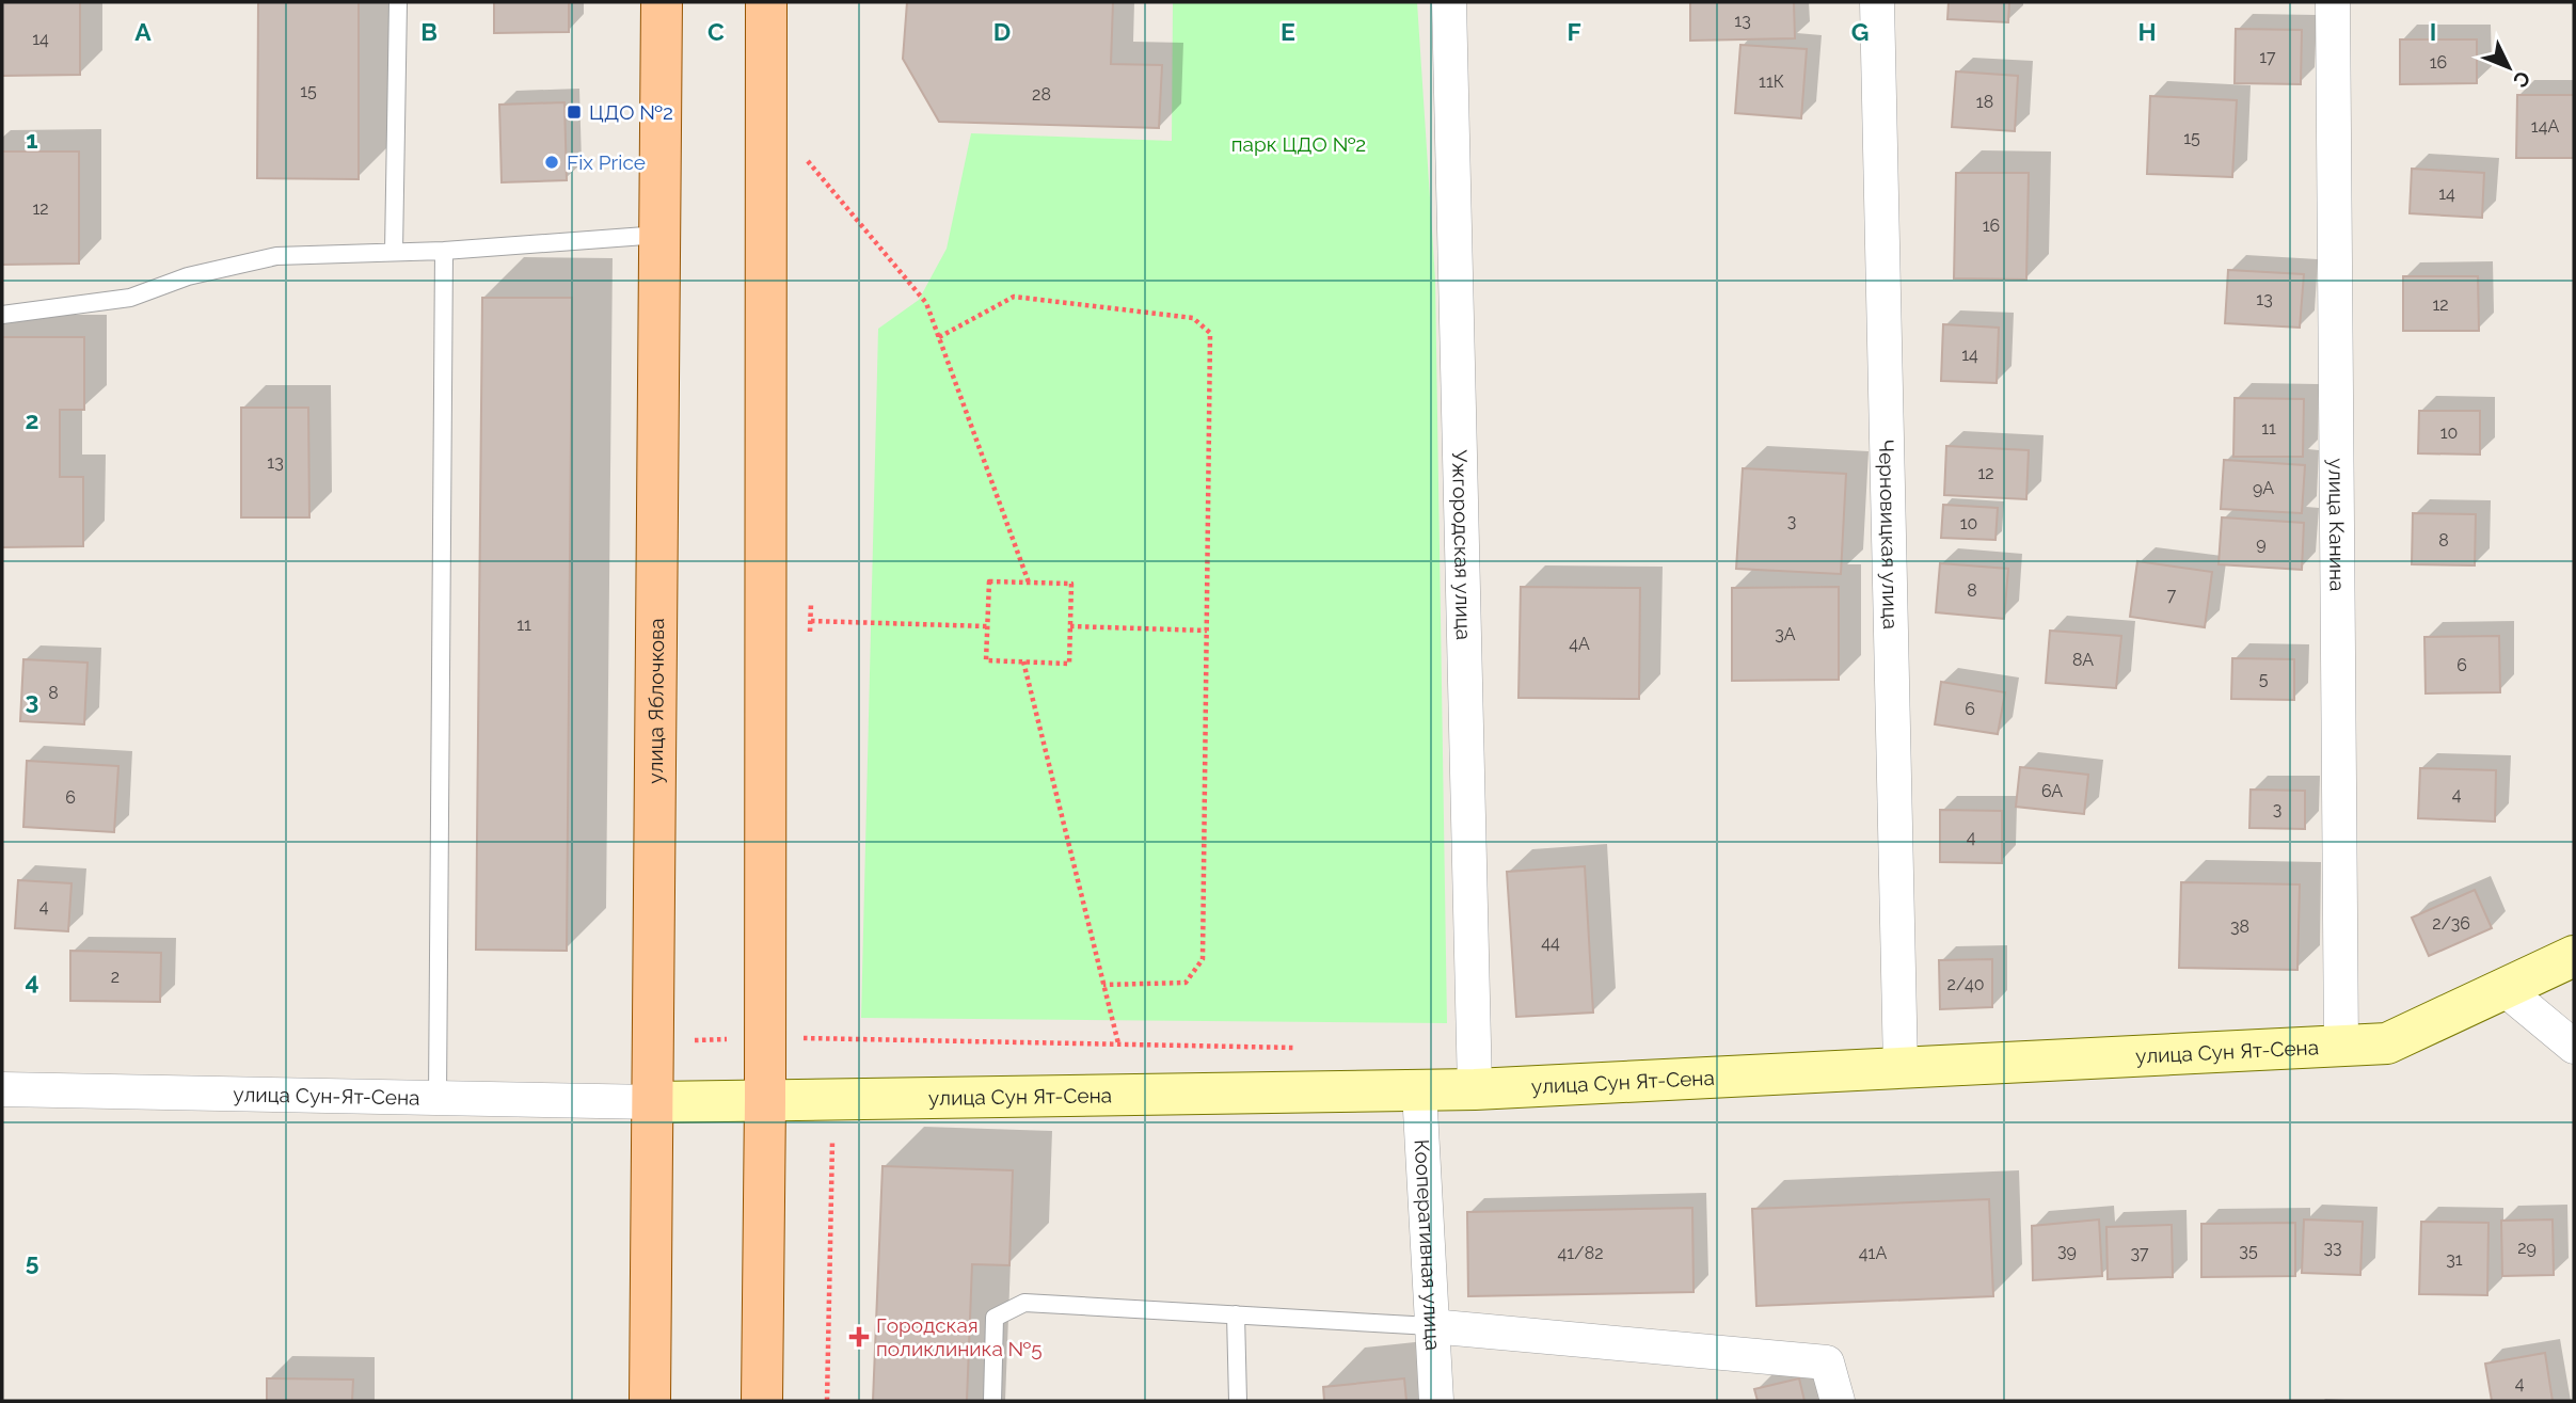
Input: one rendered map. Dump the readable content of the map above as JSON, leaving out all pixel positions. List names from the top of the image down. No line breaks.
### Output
{"streets":{"main road":["улица Яблочкова","улица Сун Ят-Сена"],"street":["улица Канина","Черновицкая улица","Ужгородская улица","улица Сун-Ят-Сена","Кооперативная улица"]},"crossings":[["улица Канина","улица Сун Ят-Сена"],["Черновицкая улица","улица Сун Ят-Сена"],["Ужгородская улица","улица Сун Ят-Сена"],["улица Яблочкова","улица Сун Ят-Сена"],["улица Яблочкова","улица Сун-Ят-Сена"],["улица Сун Ят-Сена","улица Сун-Ят-Сена"],["улица Сун Ят-Сена","Кооперативная улица"]],"parks":["парк ЦДО №2"],"places":{"transit":["ЦДО №2"],"other":["Fix Price"],"health":["Городская поликлиника №5"]},"house_numbers":["13","14","17","16","11К","15","28","18","14А","15","14","12","16","13","12","14","11","10","13","12","9А","3","10","8","9","8","7","11","3А","4А","8А","6","5","8","6","6А","4","6","3","4","4","2/36","38","44","2","2/40","33","29","39","35","41/82","41А","37","31","4"],"north":"bottom right","grid":{"columns":["A","B","C","D","E","F","G","H","I"],"rows":["1","2","3","4","5"]}}
